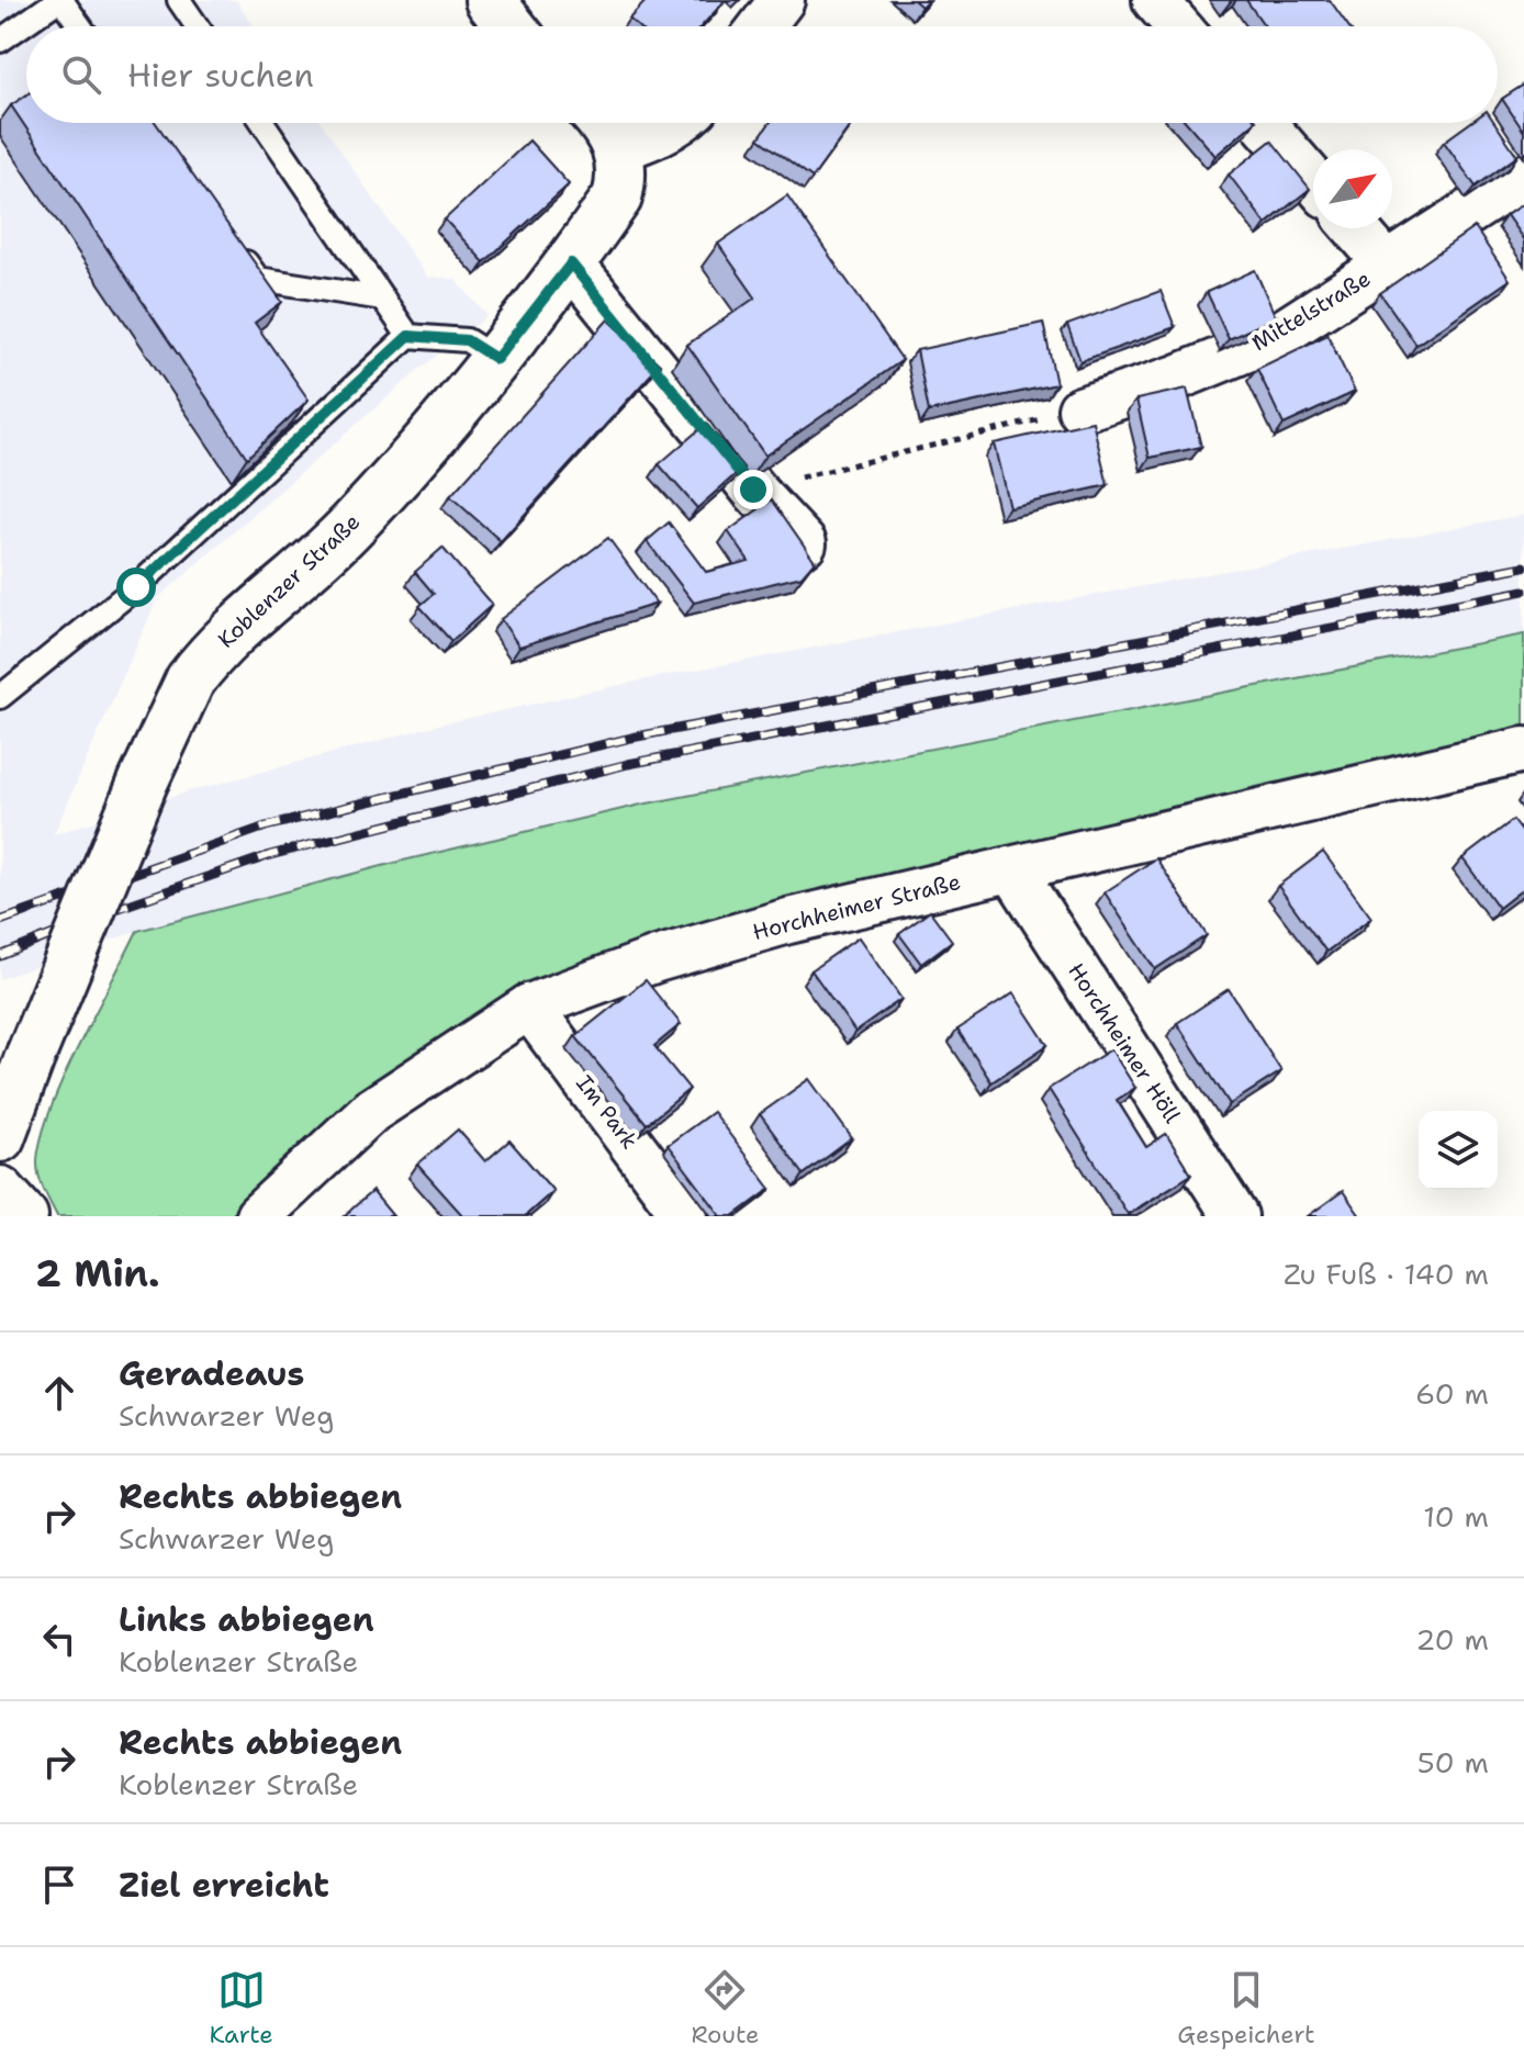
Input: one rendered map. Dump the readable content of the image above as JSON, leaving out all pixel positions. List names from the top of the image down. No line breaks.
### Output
{"streets":{"street":["Mittelstraße","Koblenzer Straße","Horchheimer Straße","Horchheimer Höll","Im Park"]},"crossings":[["Horchheimer Straße","Horchheimer Höll"],["Horchheimer Straße","Im Park"]],"north":"top right","page":{"search":"Hier suchen","heading":["2 Min.","Zu Fuß · 140 m"],"list":[["Geradeaus","Schwarzer Weg","60 m"],["Rechts abbiegen","Schwarzer Weg","10 m"],["Links abbiegen","Koblenzer Straße","20 m"],["Rechts abbiegen","Koblenzer Straße","50 m"],"Ziel erreicht"],"nav":["Karte","Route","Gespeichert"]}}
